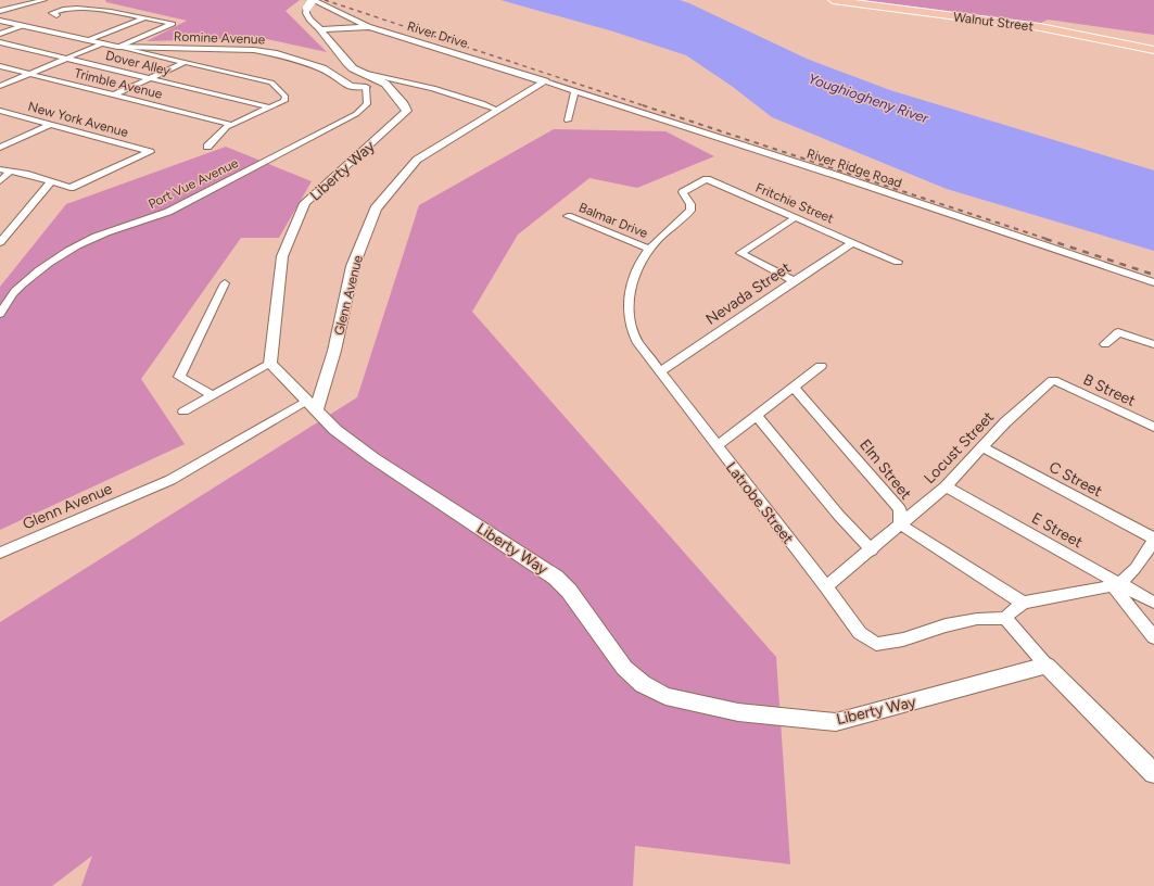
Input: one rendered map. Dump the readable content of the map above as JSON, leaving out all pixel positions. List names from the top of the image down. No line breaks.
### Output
{"streets":{"main road":["Walnut Street"],"street":["River Drive","Romine Avenue","Dover Alley","Trimble Avenue","New York Avenue","River Ridge Road","Liberty Way","Port Vue Avenue","Fritchie Street","Balmar Drive","Nevada Street","Glenn Avenue","B Street","Locust Street","Elm Street","C Street","Latrobe Street","E Street"]},"crossings":[["River Drive","River Ridge Road"],["River Drive","Liberty Way"],["River Drive","Glenn Avenue"],["Romine Avenue","Dover Alley"],["Romine Avenue","Port Vue Avenue"],["River Ridge Road","Glenn Avenue"],["Liberty Way","Glenn Avenue"],["Fritchie Street","Nevada Street"],["Fritchie Street","Latrobe Street"],["Balmar Drive","Latrobe Street"],["Nevada Street","Latrobe Street"],["B Street","Locust Street"],["Locust Street","Elm Street"],["Locust Street","C Street"],["Locust Street","Latrobe Street"],["Locust Street","E Street"]],"water":["Youghiogheny River"]}
